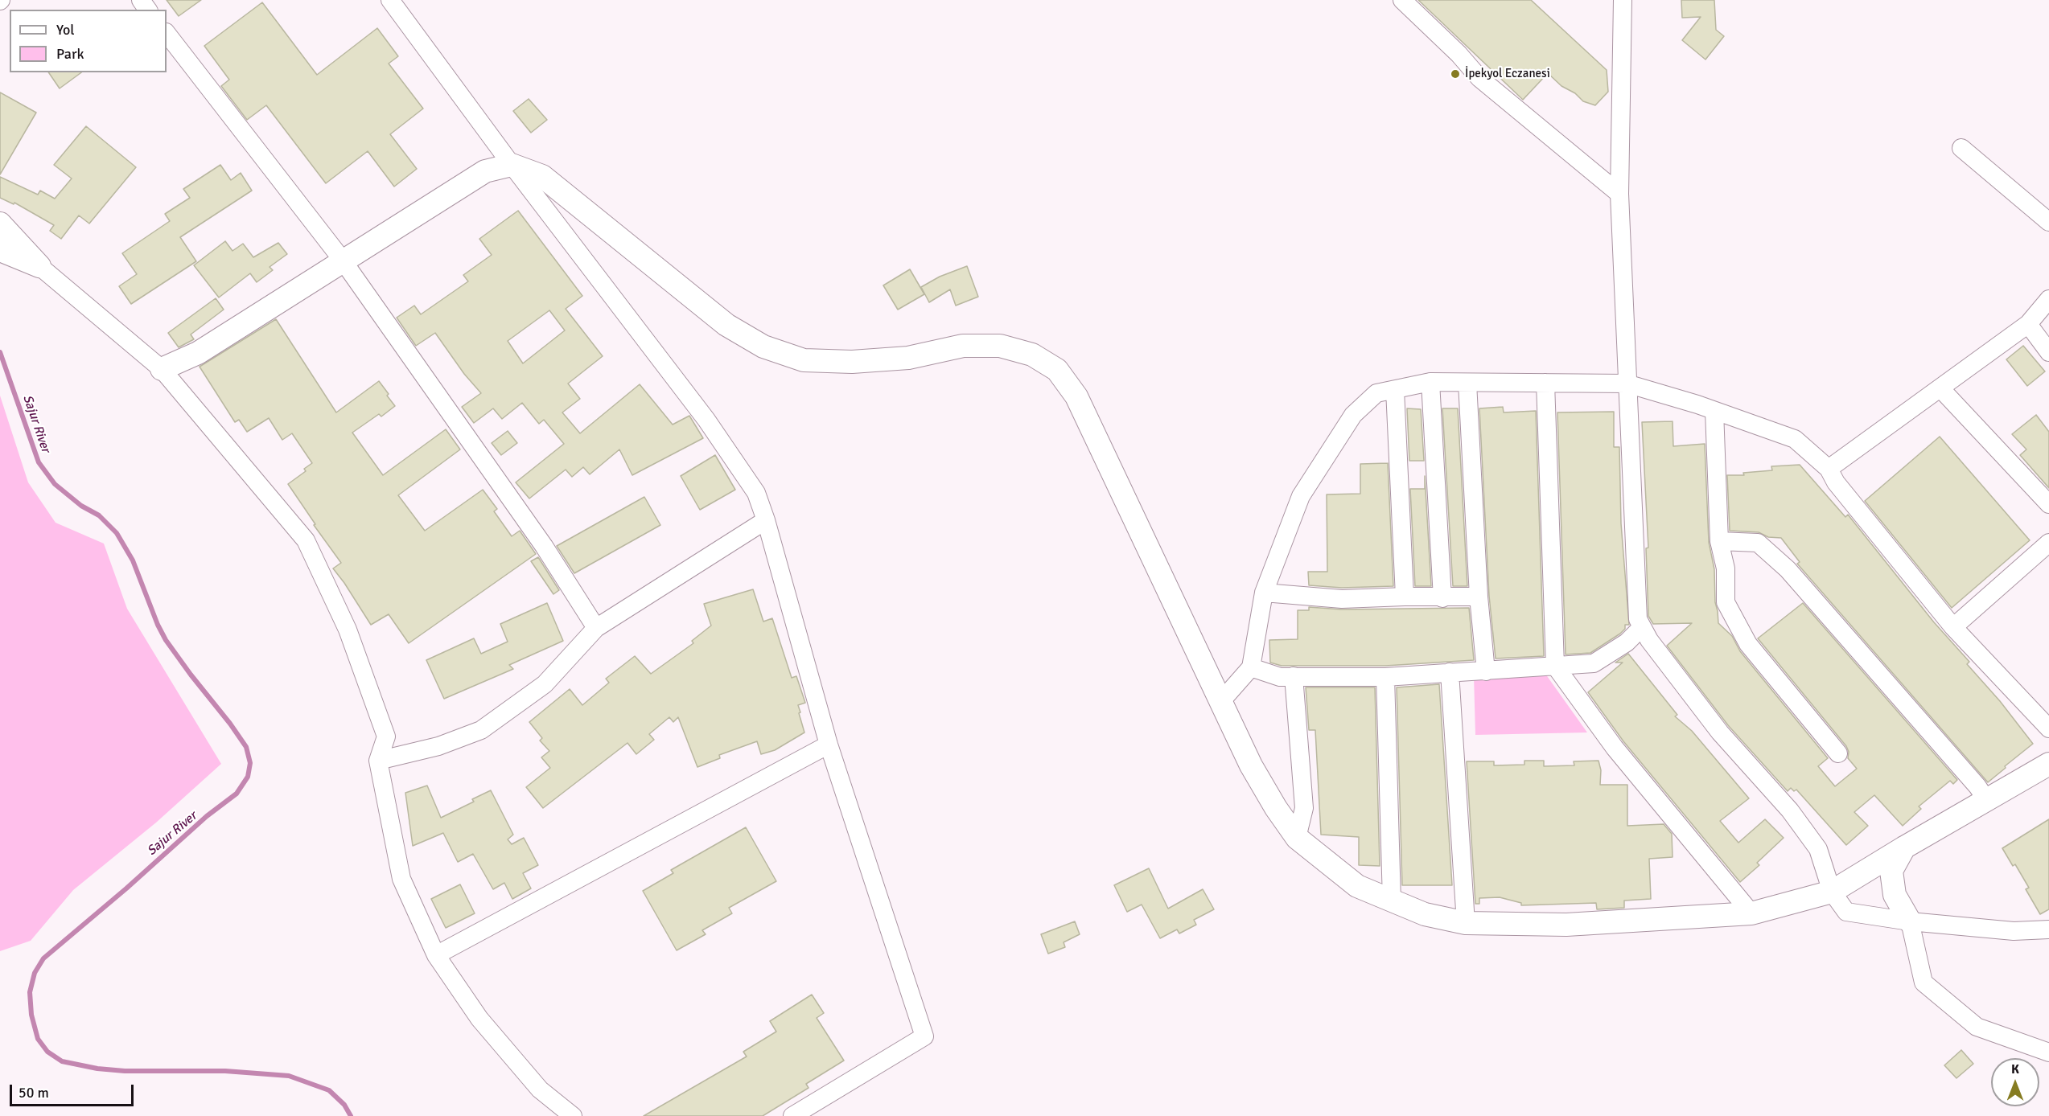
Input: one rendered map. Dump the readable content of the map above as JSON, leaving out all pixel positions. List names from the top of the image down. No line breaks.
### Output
{"water":["Sajur River"],"places":["İpekyol Eczanesi"],"legend":["Yol","Park"],"scale_bar":"50 m","north":"top"}
